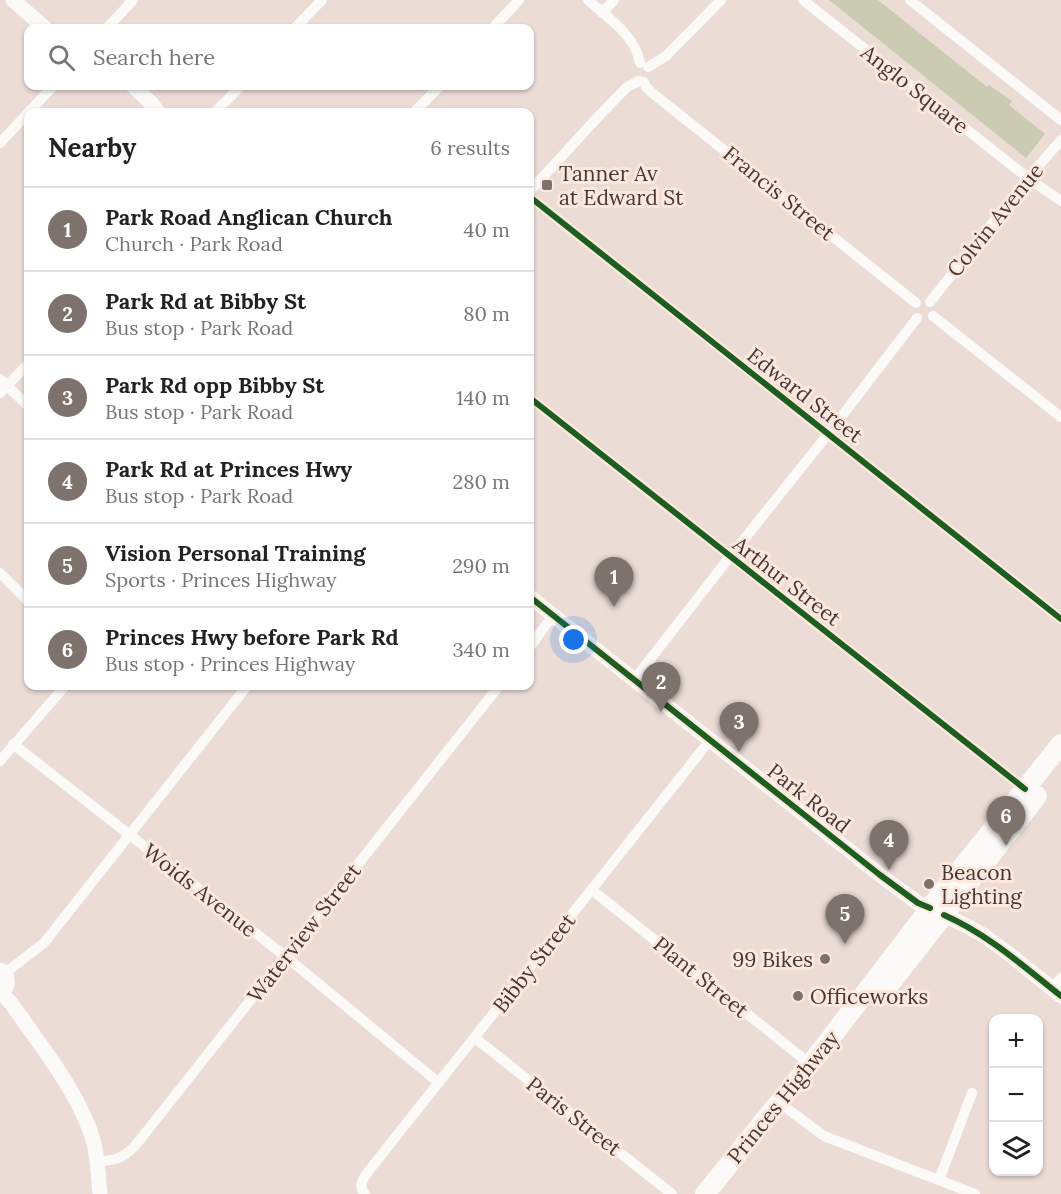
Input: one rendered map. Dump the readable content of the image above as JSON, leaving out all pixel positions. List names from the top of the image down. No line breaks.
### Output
{"streets":{"highway":["Princes Highway"],"main road":["Park Road"],"street":["Anglo Square","Francis Street","Colvin Avenue","Edward Street","Arthur Street","Woids Avenue","Waterview Street","Bibby Street","Plant Street","Paris Street"]},"crossings":[["Anglo Square","Colvin Avenue"],["Francis Street","Colvin Avenue"],["Arthur Street","Princes Highway"],["Park Road","Bibby Street"],["Park Road","Princes Highway"],["Woids Avenue","Waterview Street"],["Woids Avenue","Bibby Street"],["Bibby Street","Plant Street"],["Bibby Street","Paris Street"],["Plant Street","Princes Highway"]],"places":{"transit":["Tanner Av at Edward St"],"other":["Beacon Lighting","99 Bikes","Officeworks"]},"page":{"search":"Search here","heading":["Nearby","6 results"],"list":[{"mark":"1","name":"Park Road Anglican Church","note":"Church · Park Road","value":"40 m"},{"mark":"2","name":"Park Rd at Bibby St","note":"Bus stop · Park Road","value":"80 m"},{"mark":"3","name":"Park Rd opp Bibby St","note":"Bus stop · Park Road","value":"140 m"},{"mark":"4","name":"Park Rd at Princes Hwy","note":"Bus stop · Park Road","value":"280 m"},{"mark":"5","name":"Vision Personal Training","note":"Sports · Princes Highway","value":"290 m"},{"mark":"6","name":"Princes Hwy before Park Rd","note":"Bus stop · Princes Highway","value":"340 m"}],"pins":["1","2","3","6","4","5"],"map_buttons":["+","−"]}}
